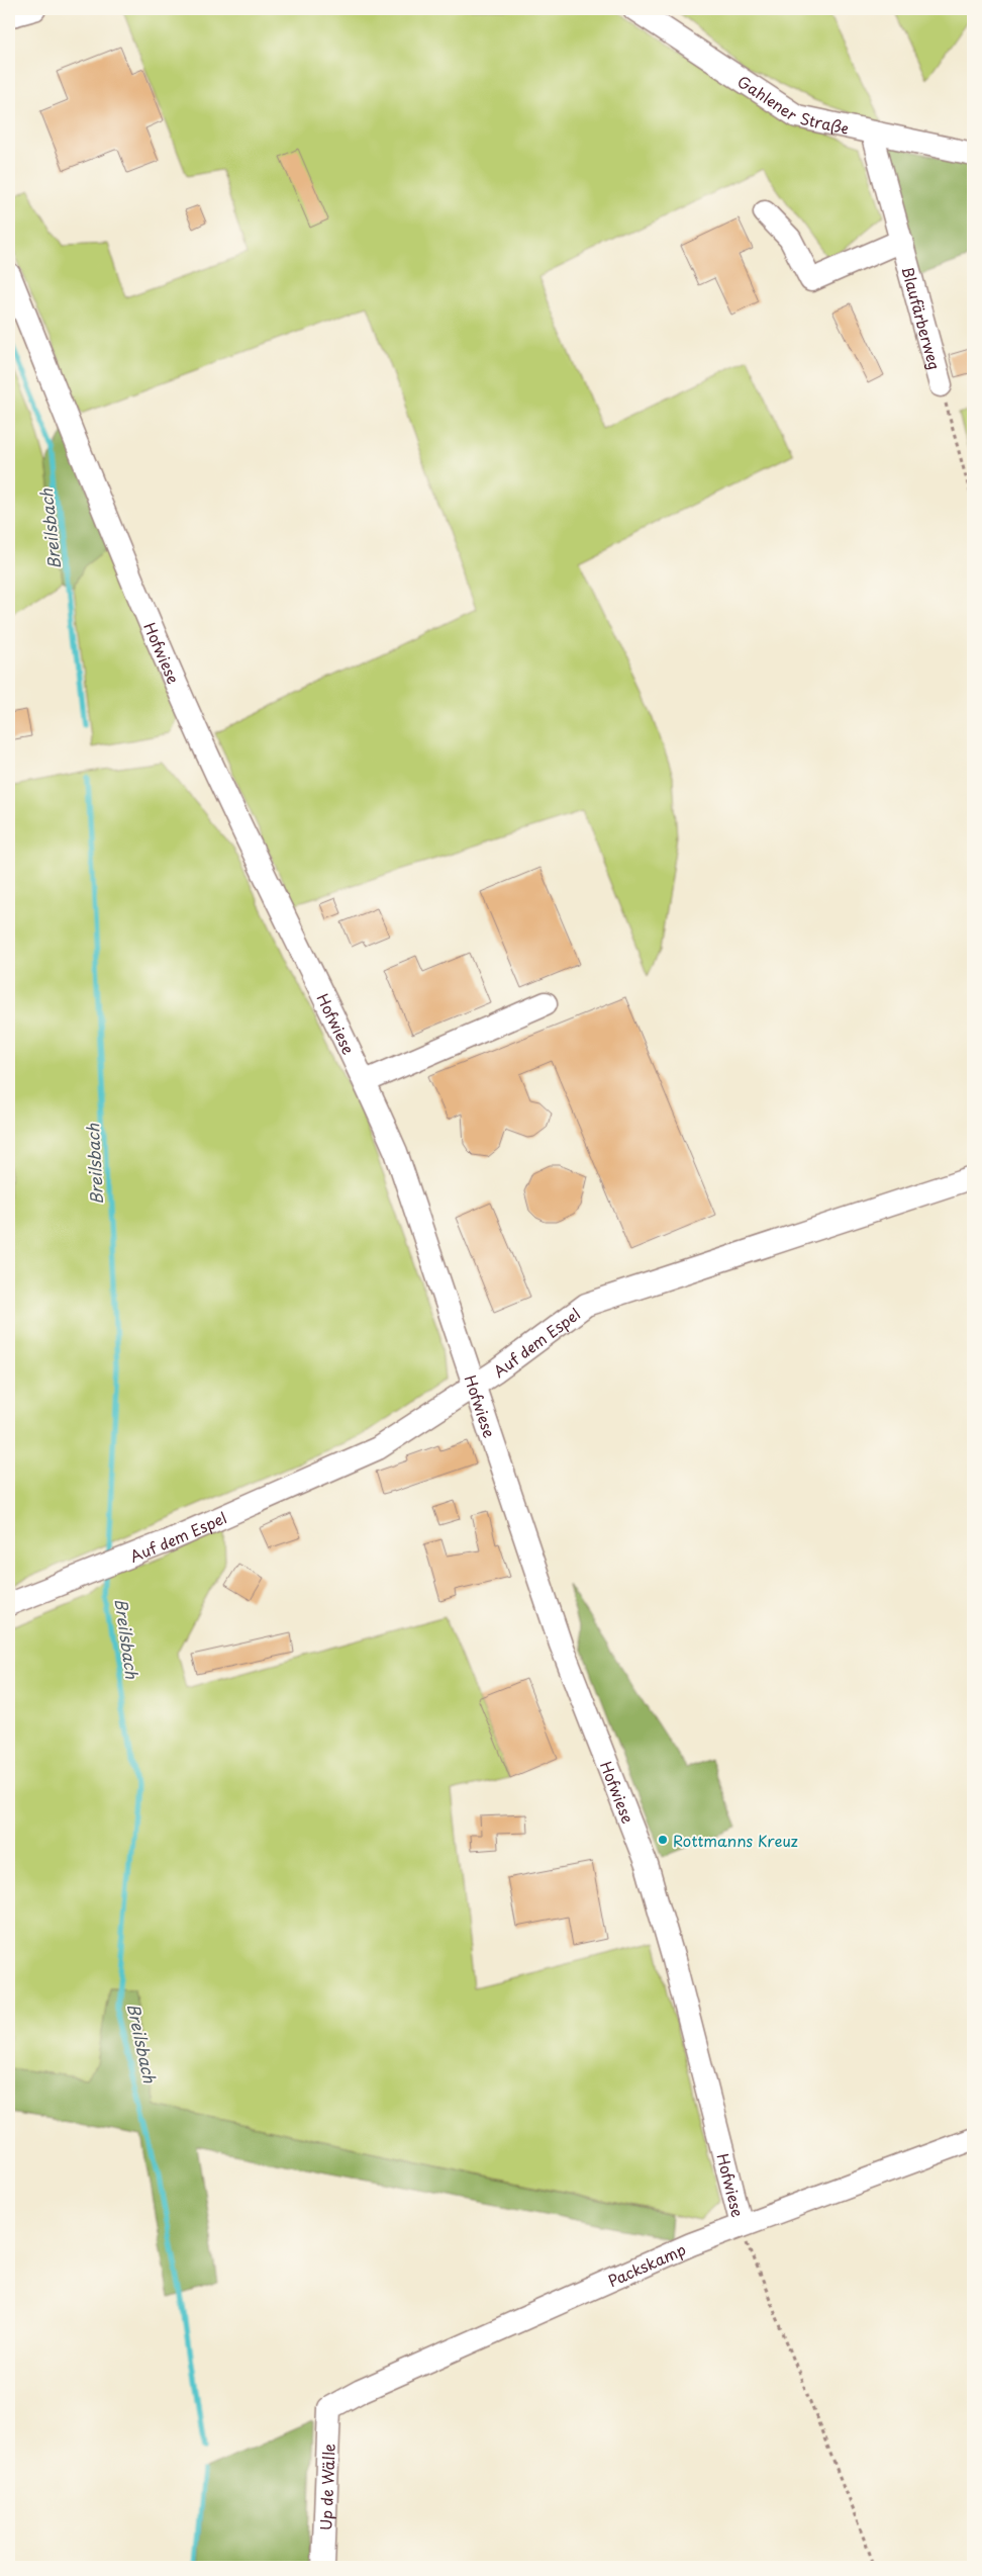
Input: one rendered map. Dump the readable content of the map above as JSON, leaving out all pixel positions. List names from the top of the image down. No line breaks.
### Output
{"streets":{"street":["Gahlener Straße","Blaufärberweg","Hofwiese","Auf dem Espel","Packskamp","Up de Wälle"]},"crossings":[["Gahlener Straße","Blaufärberweg"],["Hofwiese","Auf dem Espel"],["Hofwiese","Packskamp"],["Packskamp","Up de Wälle"]],"water":["Breilsbach"],"places":["Rottmanns Kreuz"]}
